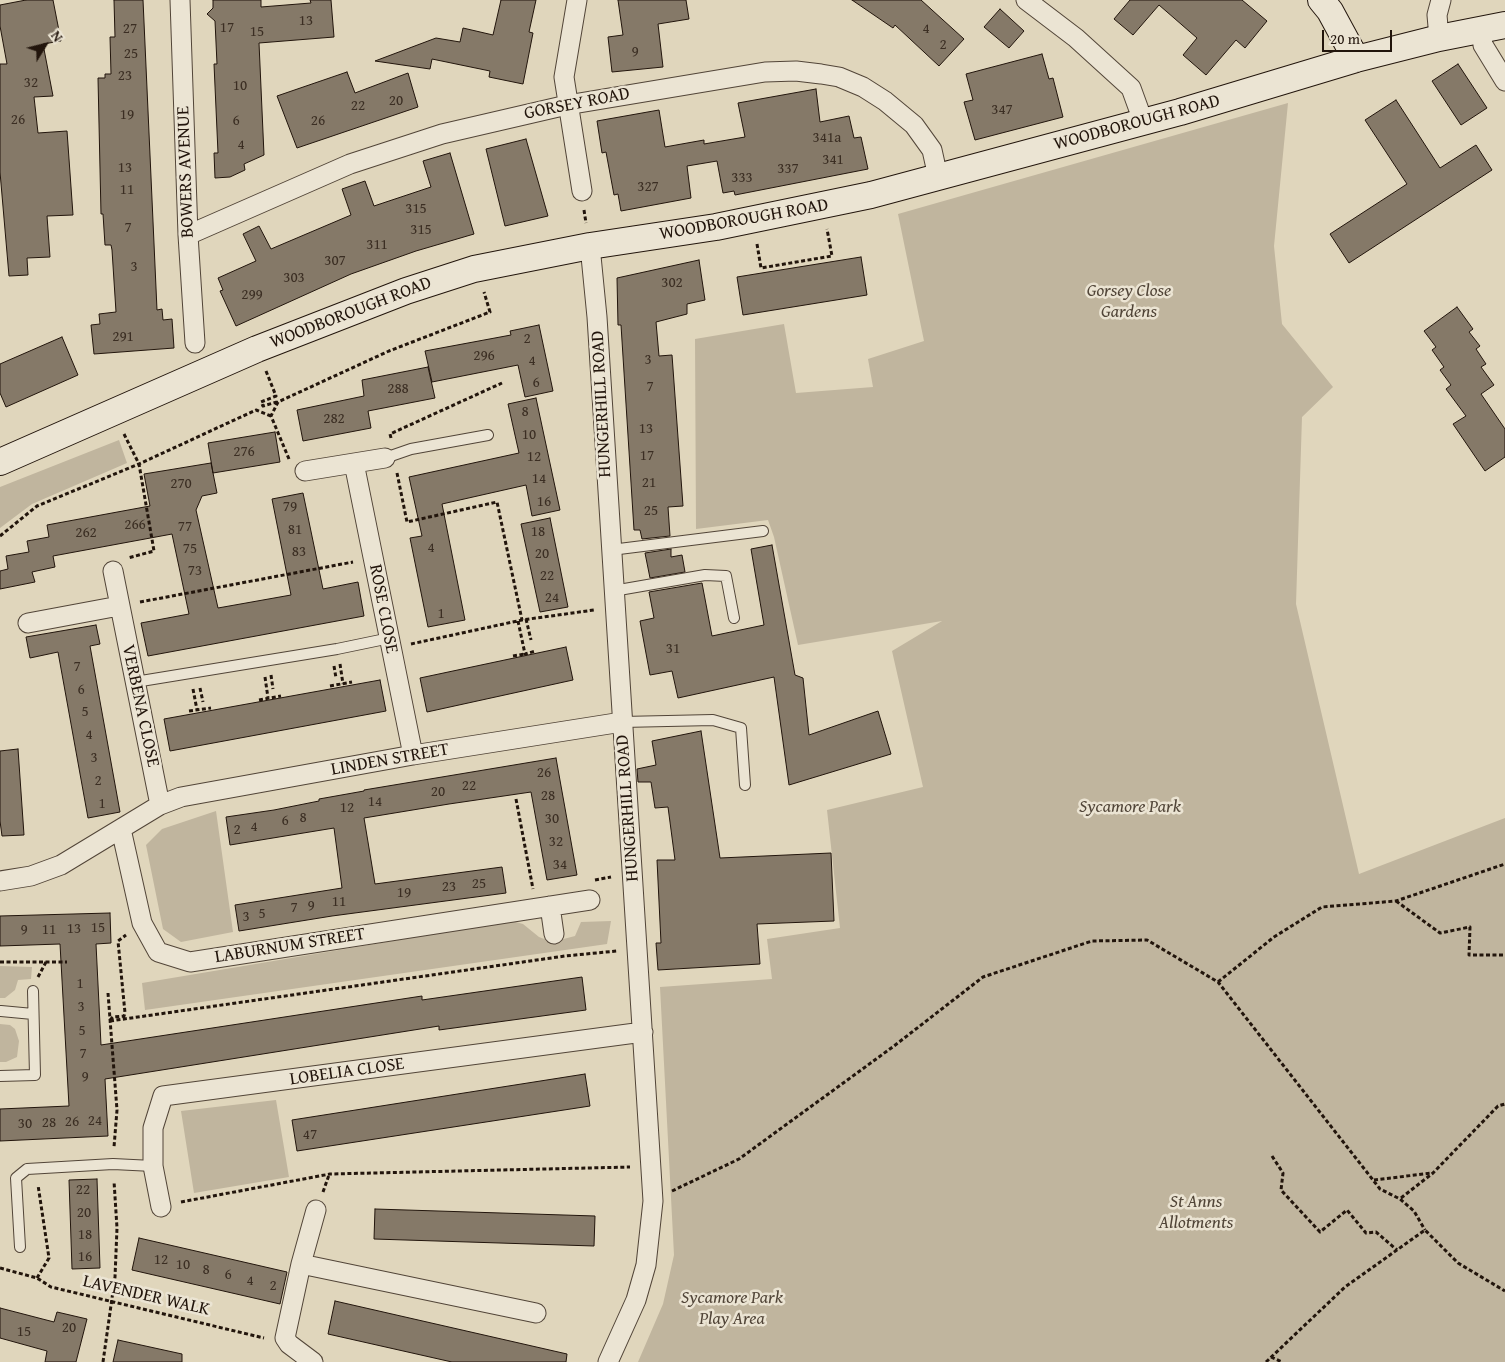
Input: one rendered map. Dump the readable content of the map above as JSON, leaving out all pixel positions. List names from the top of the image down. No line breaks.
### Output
{"streets":{"main road":["WOODBOROUGH ROAD"],"street":["GORSEY ROAD","BOWERS AVENUE","HUNGERHILL ROAD","ROSE CLOSE","VERBENA CLOSE","LINDEN STREET","LABURNUM STREET","LOBELIA CLOSE"],"path":["LAVENDER WALK"]},"crossings":[["GORSEY ROAD","WOODBOROUGH ROAD"],["GORSEY ROAD","BOWERS AVENUE"],["WOODBOROUGH ROAD","HUNGERHILL ROAD"],["HUNGERHILL ROAD","LINDEN STREET"],["HUNGERHILL ROAD","LOBELIA CLOSE"],["ROSE CLOSE","LINDEN STREET"],["VERBENA CLOSE","LINDEN STREET"],["LINDEN STREET","LABURNUM STREET"]],"parks":["Gorsey Close Gardens","Sycamore Park","St Anns Allotments","Sycamore Park Play Area"],"house_numbers":["13","17","27","4","15","2","9","25","23","32","10","20","22","347","19","26","6","26","341a","4","341","13","337","333","327","11","315","7","315","311","307","3","303","302","299","291","2","296","3","4","6","7","288","8","282","13","10","276","17","12","14","21","270","16","79","25","266","77","81","18","262","4","75","83","20","73","22","24","1","31","7","6","5","4","3","26","2","22","20","28","14","1","12","8","30","6","4","2","32","34","25","23","19","11","9","7","5","3","15","13","9","11","1","3","5","7","9","24","26","28","30","47","22","20","18","16","12","10","8","6","4","2","20","15"],"scale_bar":"20 m","north":"top right"}
